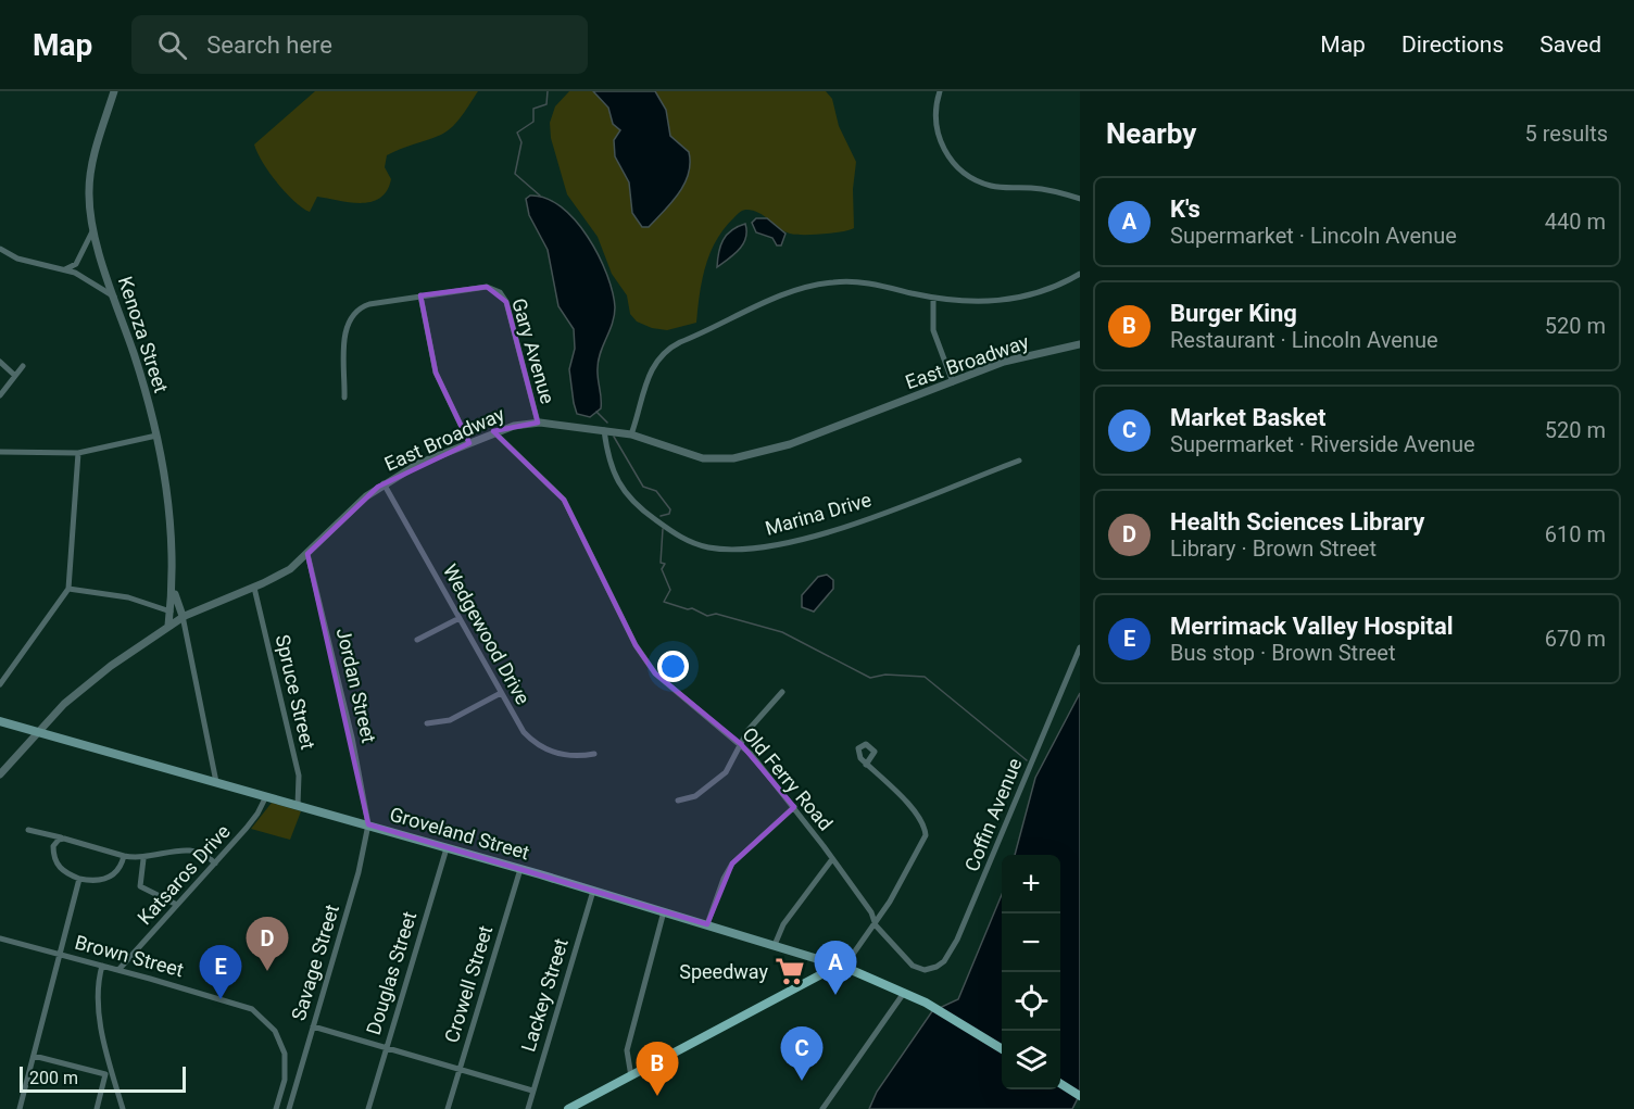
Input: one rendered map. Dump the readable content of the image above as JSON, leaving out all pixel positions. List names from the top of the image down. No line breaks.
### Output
{"streets":{"main road":["Groveland Street"],"street":["Kenoza Street","Gary Avenue","East Broadway","Marina Drive","Wedgewood Drive","Jordan Street","Spruce Street","Old Ferry Road","Coffin Avenue","Katsaros Drive","Brown Street","Savage Street","Douglas Street","Crowell Street","Lackey Street"]},"crossings":[["Kenoza Street","East Broadway"],["Gary Avenue","East Broadway"],["East Broadway","Marina Drive"],["East Broadway","Wedgewood Drive"],["East Broadway","Jordan Street"],["East Broadway","Spruce Street"],["East Broadway","Old Ferry Road"],["East Broadway","Groveland Street"],["Jordan Street","Groveland Street"],["Jordan Street","Savage Street"],["Spruce Street","Groveland Street"],["Old Ferry Road","Coffin Avenue"],["Groveland Street","Katsaros Drive"],["Groveland Street","Savage Street"],["Groveland Street","Douglas Street"],["Groveland Street","Crowell Street"],["Groveland Street","Lackey Street"],["Katsaros Drive","Brown Street"]],"places":{"supermarket":["Speedway"]},"scale_bar":"200 m","page":{"header":"Map","search":"Search here","nav":["Map","Directions","Saved"],"heading":["Nearby","5 results"],"list":[{"mark":"A","name":"K's","note":"Supermarket · Lincoln Avenue","value":"440 m"},{"mark":"B","name":"Burger King","note":"Restaurant · Lincoln Avenue","value":"520 m"},{"mark":"C","name":"Market Basket","note":"Supermarket · Riverside Avenue","value":"520 m"},{"mark":"D","name":"Health Sciences Library","note":"Library · Brown Street","value":"610 m"},{"mark":"E","name":"Merrimack Valley Hospital","note":"Bus stop · Brown Street","value":"670 m"}],"map_buttons":["+","−"],"pins":["D","A","E","C","B"],"scale":"200 m"}}
